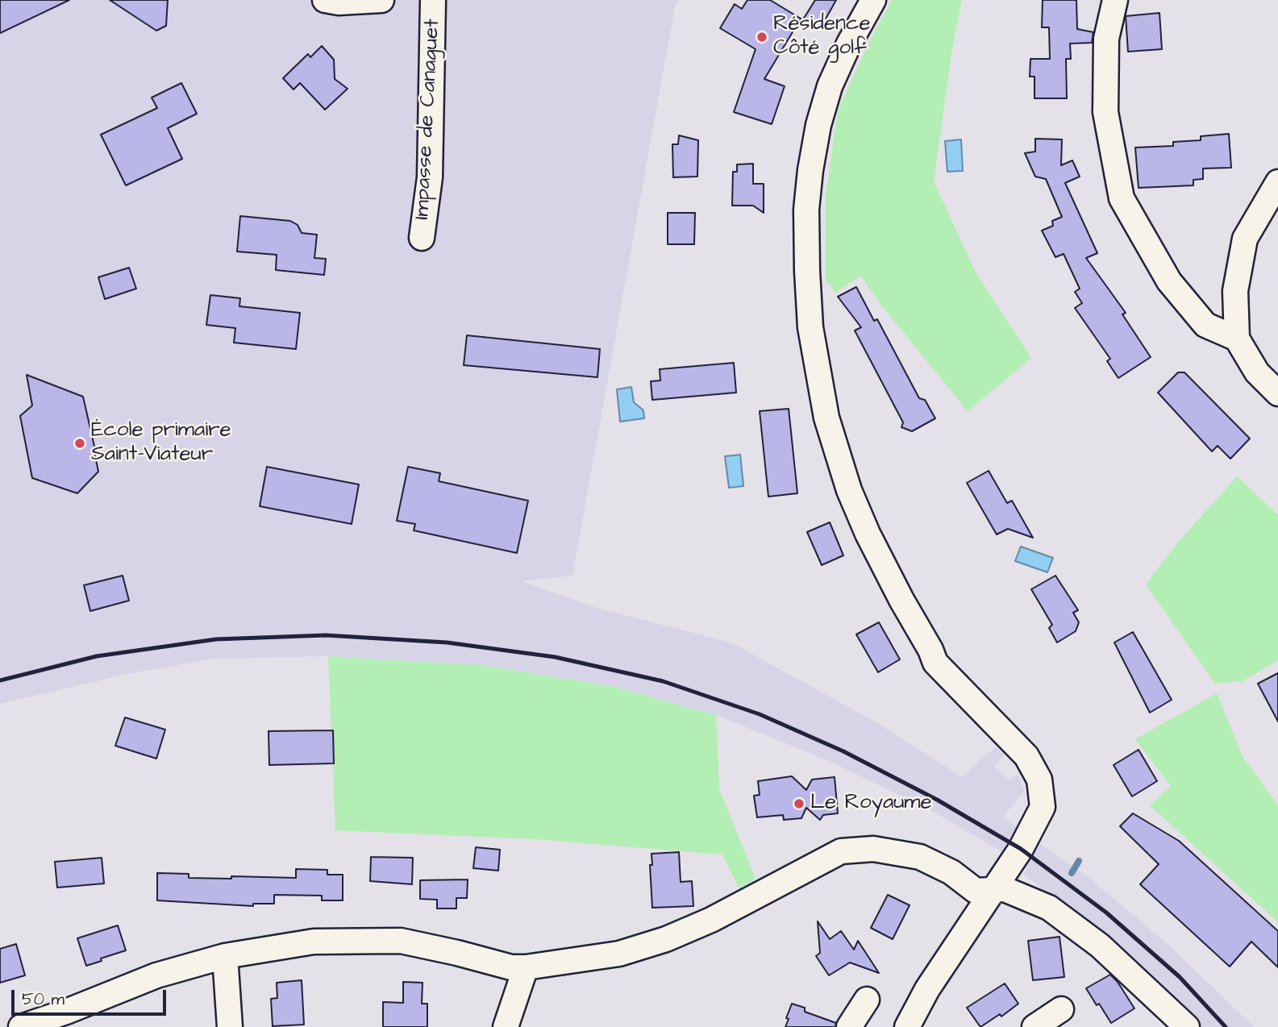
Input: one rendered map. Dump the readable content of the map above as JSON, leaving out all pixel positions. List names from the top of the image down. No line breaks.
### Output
{"streets":{"street":["Impasse de Canaguet"]},"places":["Résidence Côté golf","École primaire Saint-Viateur","Le Royaume"],"scale_bar":"50 m"}
